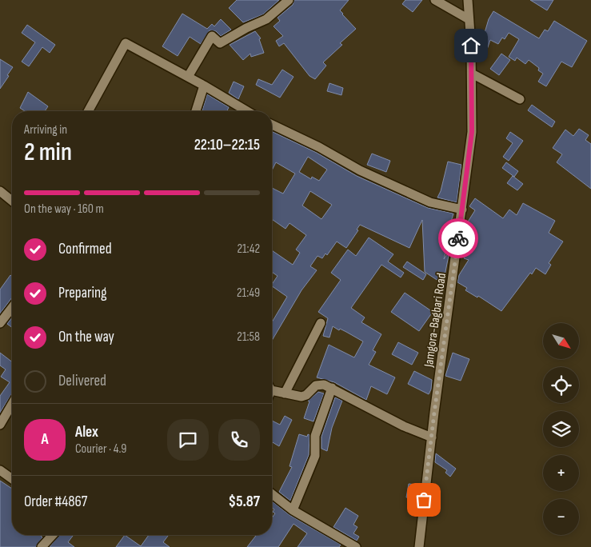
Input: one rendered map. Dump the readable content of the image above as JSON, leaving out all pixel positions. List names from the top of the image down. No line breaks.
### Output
{"streets":{"street":["Jamgora-Bagbari Road"]},"north":"bottom right","page":{"heading":["2 min","Arriving in","22:10–22:15"],"panel":["Alex","Courier · 4.9","Order #4867","$5.87"],"bar":"On the way · 160 m","list":[["Confirmed","21:42"],["Preparing","21:49"],["On the way","21:58"],"Delivered"],"map_buttons":["+","−"],"round":"A"}}
